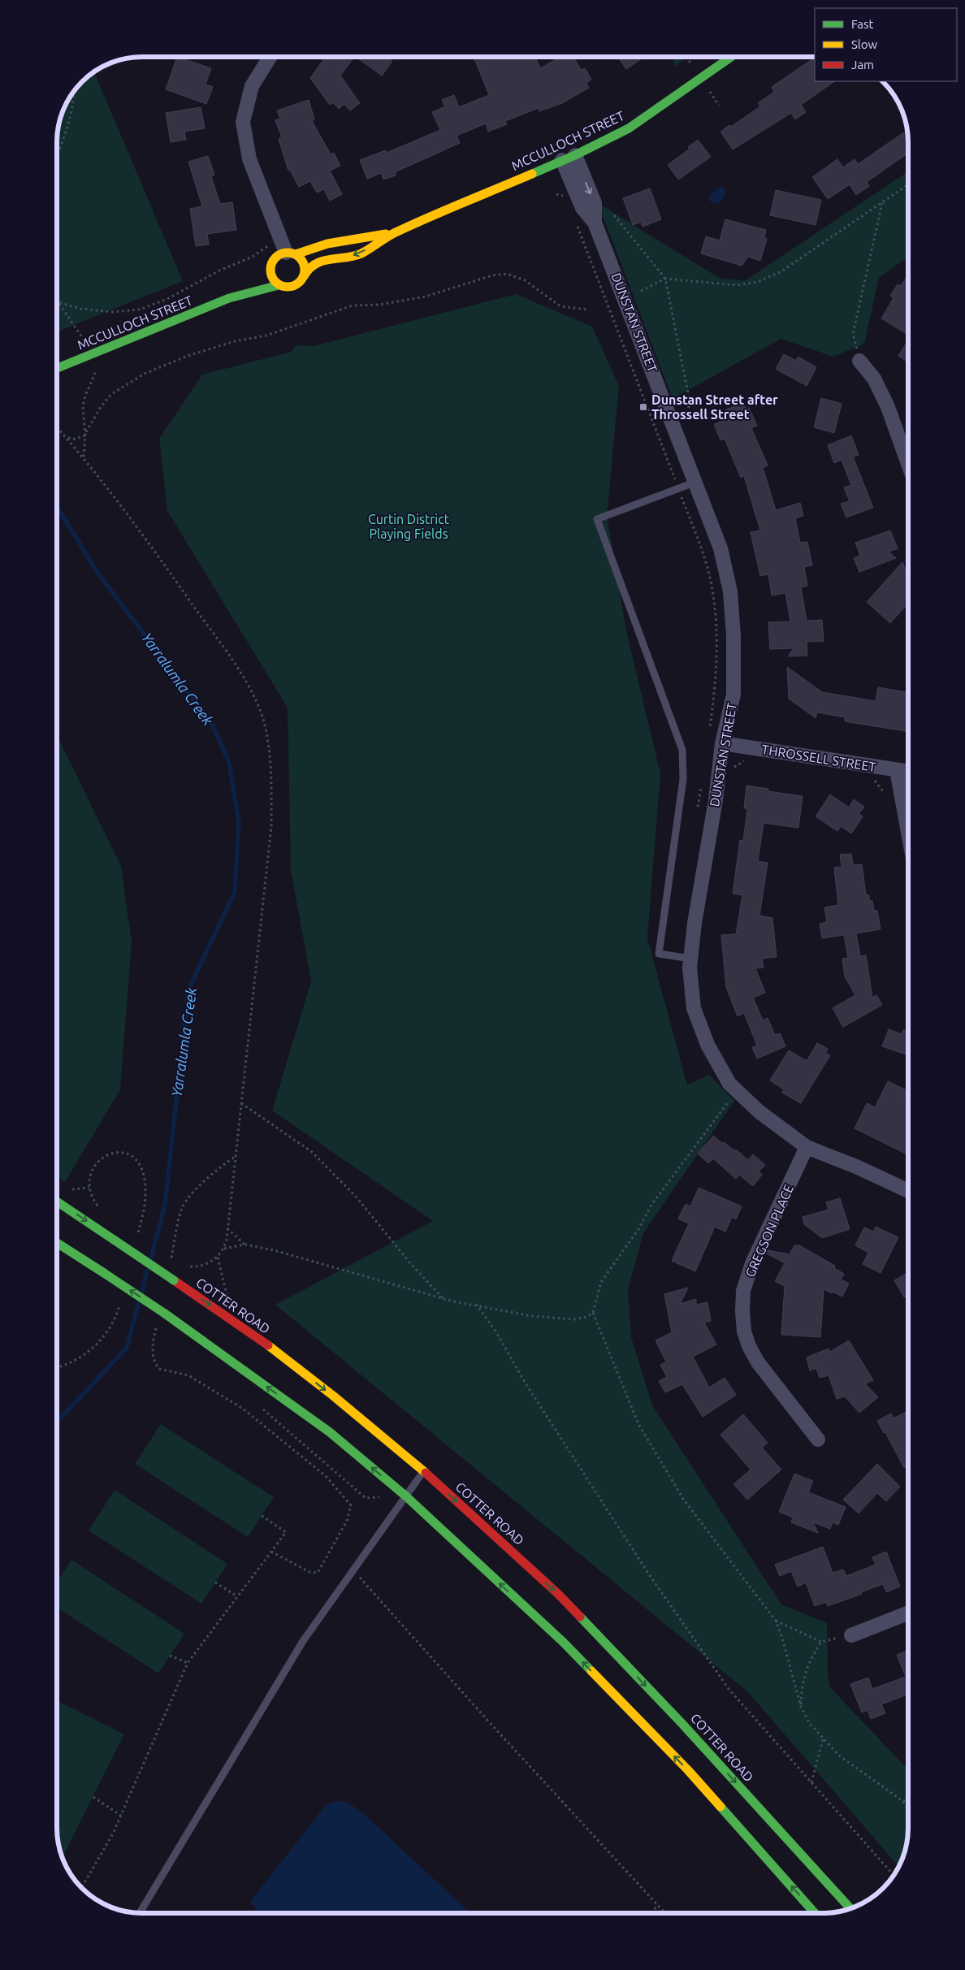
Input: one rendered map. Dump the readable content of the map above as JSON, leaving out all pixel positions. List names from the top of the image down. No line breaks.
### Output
{"streets":{"main road":["MCCULLOCH STREET","COTTER ROAD"],"street":["DUNSTAN STREET","THROSSELL STREET","GREGSON PLACE"]},"crossings":[["MCCULLOCH STREET","DUNSTAN STREET"],["DUNSTAN STREET","THROSSELL STREET"],["DUNSTAN STREET","GREGSON PLACE"]],"water":["Yarralumla Creek"],"parks":["Curtin District Playing Fields"],"places":{"transit":["Dunstan Street after Throssell Street"]},"legend":["Fast","Slow","Jam"]}
